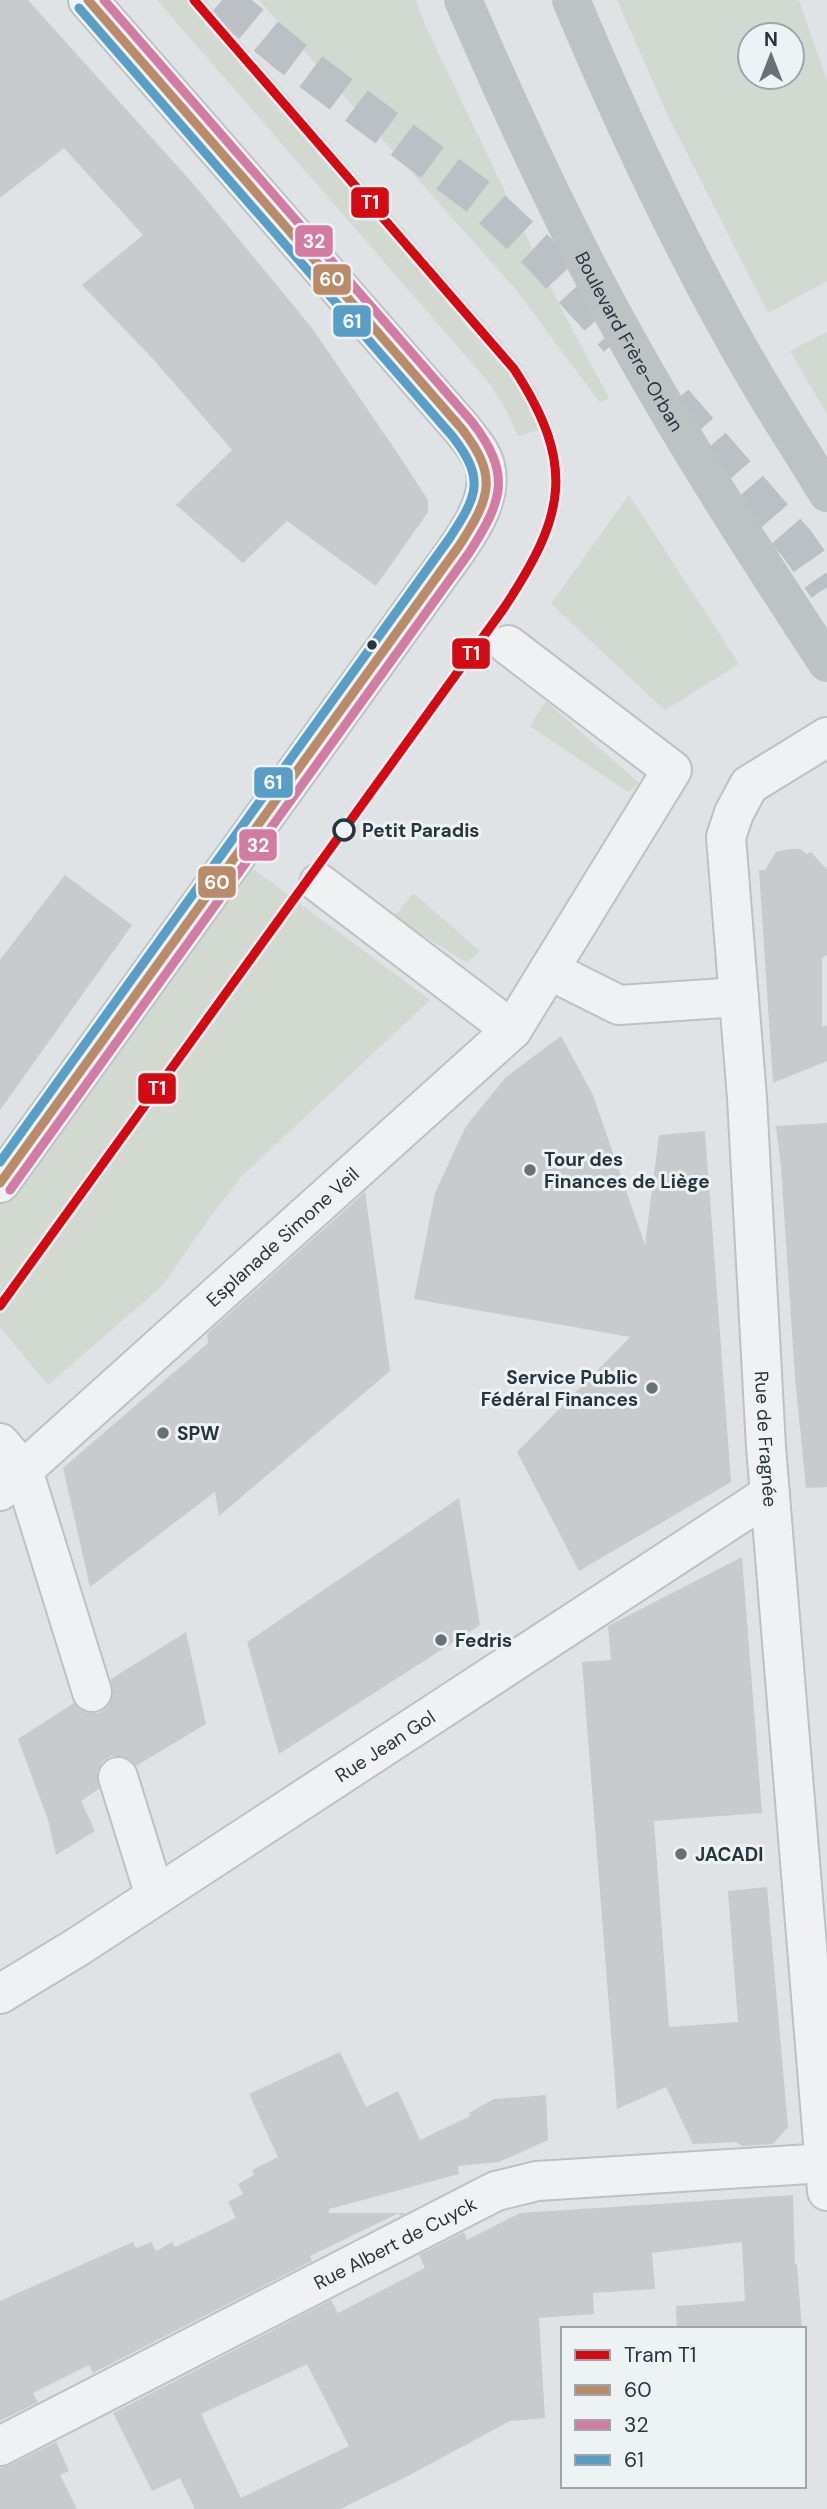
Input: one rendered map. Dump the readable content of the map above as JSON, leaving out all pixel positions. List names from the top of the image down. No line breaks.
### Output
{"streets":{"main road":["Boulevard Frère-Orban"],"street":["Esplanade Simone Veil","Rue de Fragnée","Rue Jean Gol","Rue Albert de Cuyck"]},"crossings":[["Rue de Fragnée","Rue Jean Gol"],["Rue de Fragnée","Rue Albert de Cuyck"]],"places":["Petit Paradis","Tour des Finances de Liège","Service Public Fédéral Finances","SPW","Fedris","JACADI"],"lines":["tram line T1","transit line 60","transit line 32","transit line 61"],"legend":["Tram T1","60","32","61"],"north":"top"}
